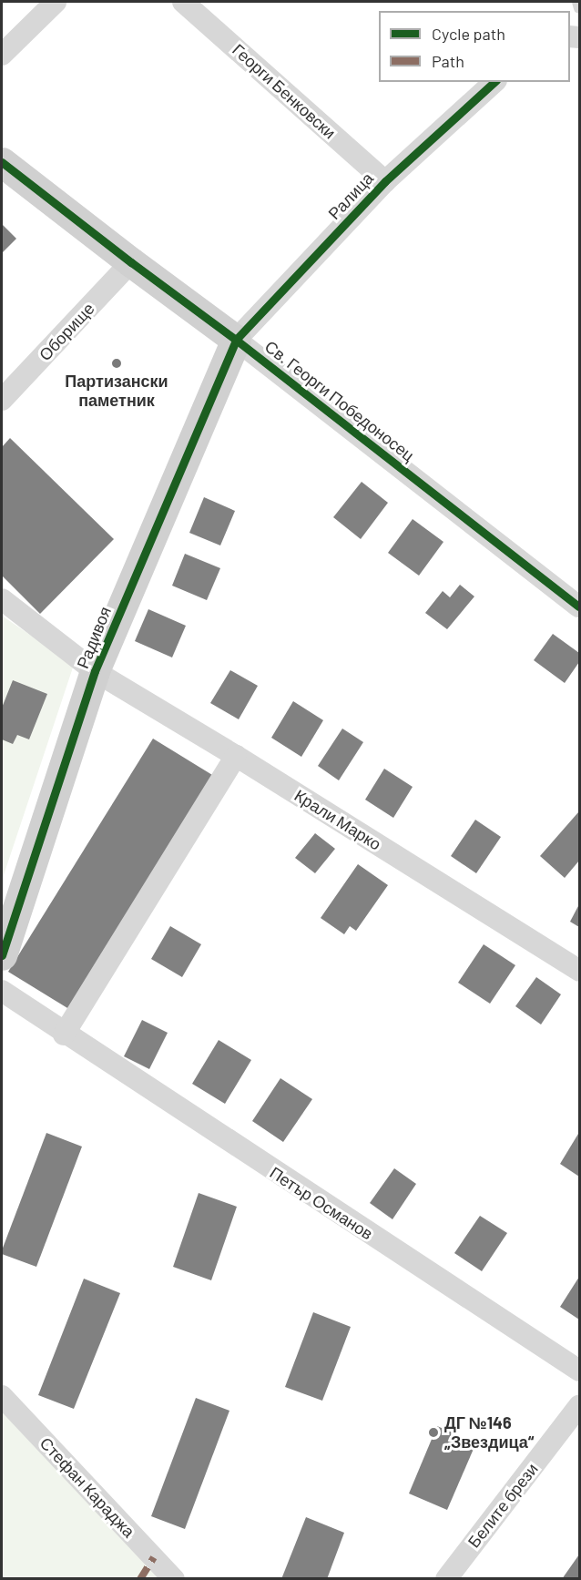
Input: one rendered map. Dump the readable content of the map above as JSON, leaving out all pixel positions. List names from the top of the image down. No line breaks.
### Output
{"streets":{"street":["Георги Бенковски","Ралица","Оборище","Св. Георги Победоносец","Радивоя","Крали Марко","Петър Османов","Стефан Караджа","Белите брези"]},"crossings":[["Георги Бенковски","Ралица"],["Ралица","Св. Георги Победоносец"],["Ралица","Радивоя"],["Оборище","Св. Георги Победоносец"],["Св. Георги Победоносец","Радивоя"],["Радивоя","Крали Марко"]],"places":["Партизански паметник","ДГ №146 „Звездица“"],"legend":["Cycle path","Path"]}
